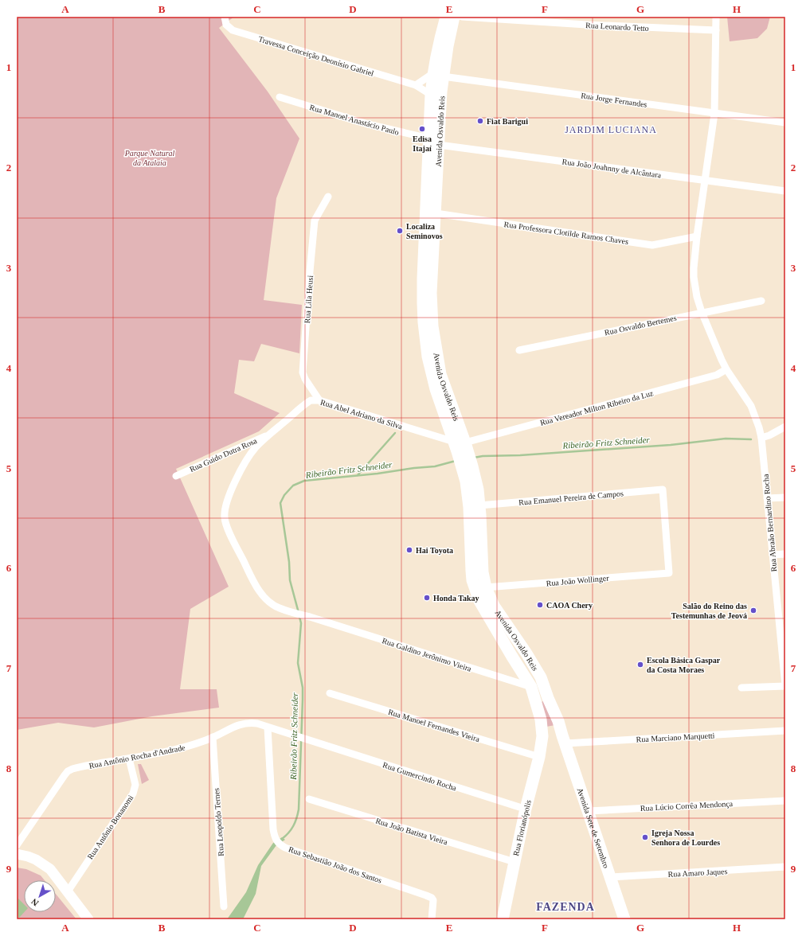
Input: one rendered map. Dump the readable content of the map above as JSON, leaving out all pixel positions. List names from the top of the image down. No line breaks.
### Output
{"streets":{"main road":["Avenida Osvaldo Reis","Rua Florianópolis","Avenida Sete de Setembro"],"street":["Rua Leonardo Tetto","Travessa Conceição Deonísio Gabriel","Rua Jorge Fernandes","Rua Manoel Anastácio Paulo","Rua João Joahnny de Alcântara","Rua Professora Clotilde Ramos Chaves","Rua Lila Heusi","Rua Osvaldo Bertemes","Rua Vereador Milton Ribeiro da Luz","Rua Abel Adriano da Silva","Rua Guido Dutra Rosa","Rua Emanuel Pereira de Campos","Rua Abraão Bernardino Rocha","Rua João Wollinger","Rua Galdino Jerônimo Vieira","Rua Manoel Fernandes Vieira","Rua Marciano Marquetti","Rua Antônio Rocha d'Andrade","Rua Gumercindo Rocha","Rua Lúcio Corrêa Mendonça","Rua Leopoldo Ternes","Rua Antônio Bonanomi","Rua João Batista Vieira","Rua Sebastião João dos Santos","Rua Amaro Jaques"]},"crossings":[["Rua Leonardo Tetto","Rua Abraão Bernardino Rocha"],["Travessa Conceição Deonísio Gabriel","Avenida Osvaldo Reis"],["Rua Jorge Fernandes","Avenida Osvaldo Reis"],["Rua Jorge Fernandes","Rua Abraão Bernardino Rocha"],["Rua Manoel Anastácio Paulo","Avenida Osvaldo Reis"],["Rua Manoel Anastácio Paulo","Rua João Joahnny de Alcântara"],["Avenida Osvaldo Reis","Rua João Joahnny de Alcântara"],["Avenida Osvaldo Reis","Rua Professora Clotilde Ramos Chaves"],["Avenida Osvaldo Reis","Rua Vereador Milton Ribeiro da Luz"],["Avenida Osvaldo Reis","Rua Abel Adriano da Silva"],["Avenida Osvaldo Reis","Rua Emanuel Pereira de Campos"],["Avenida Osvaldo Reis","Rua João Wollinger"],["Avenida Osvaldo Reis","Rua Galdino Jerônimo Vieira"],["Avenida Osvaldo Reis","Rua Marciano Marquetti"],["Avenida Osvaldo Reis","Rua Florianópolis"],["Avenida Osvaldo Reis","Avenida Sete de Setembro"],["Rua João Joahnny de Alcântara","Rua Abraão Bernardino Rocha"],["Rua Professora Clotilde Ramos Chaves","Rua Abraão Bernardino Rocha"],["Rua Lila Heusi","Rua Abel Adriano da Silva"],["Rua Osvaldo Bertemes","Rua Abraão Bernardino Rocha"],["Rua Vereador Milton Ribeiro da Luz","Rua Abel Adriano da Silva"],["Rua Vereador Milton Ribeiro da Luz","Rua Abraão Bernardino Rocha"],["Rua Abel Adriano da Silva","Rua Guido Dutra Rosa"],["Rua Abel Adriano da Silva","Rua Galdino Jerônimo Vieira"],["Rua Emanuel Pereira de Campos","Rua João Wollinger"],["Rua Manoel Fernandes Vieira","Rua Florianópolis"],["Rua Marciano Marquetti","Avenida Sete de Setembro"],["Rua Antônio Rocha d'Andrade","Rua Gumercindo Rocha"],["Rua Antônio Rocha d'Andrade","Rua Leopoldo Ternes"],["Rua Antônio Rocha d'Andrade","Rua Antônio Bonanomi"],["Rua Antônio Rocha d'Andrade","Rua Sebastião João dos Santos"],["Rua Gumercindo Rocha","Rua Florianópolis"],["Rua Lúcio Corrêa Mendonça","Avenida Sete de Setembro"],["Rua Florianópolis","Rua João Batista Vieira"],["Avenida Sete de Setembro","Rua Amaro Jaques"]],"districts":["JARDIM LUCIANA","FAZENDA"],"water":["Ribeirão Fritz Schneider"],"parks":["Parque Natural da Atalaia"],"places":["Fiat Barigui","Edisa Itajaí","Localiza Seminovos","Hai Toyota","Honda Takay","CAOA Chery","Salão do Reino das Testemunhas de Jeová","Escola Básica Gaspar da Costa Moraes","Igreja Nossa Senhora de Lourdes"],"north":"bottom left","grid":{"columns":["A","B","C","D","E","F","G","H"],"rows":["1","2","3","4","5","6","7","8","9"]}}
